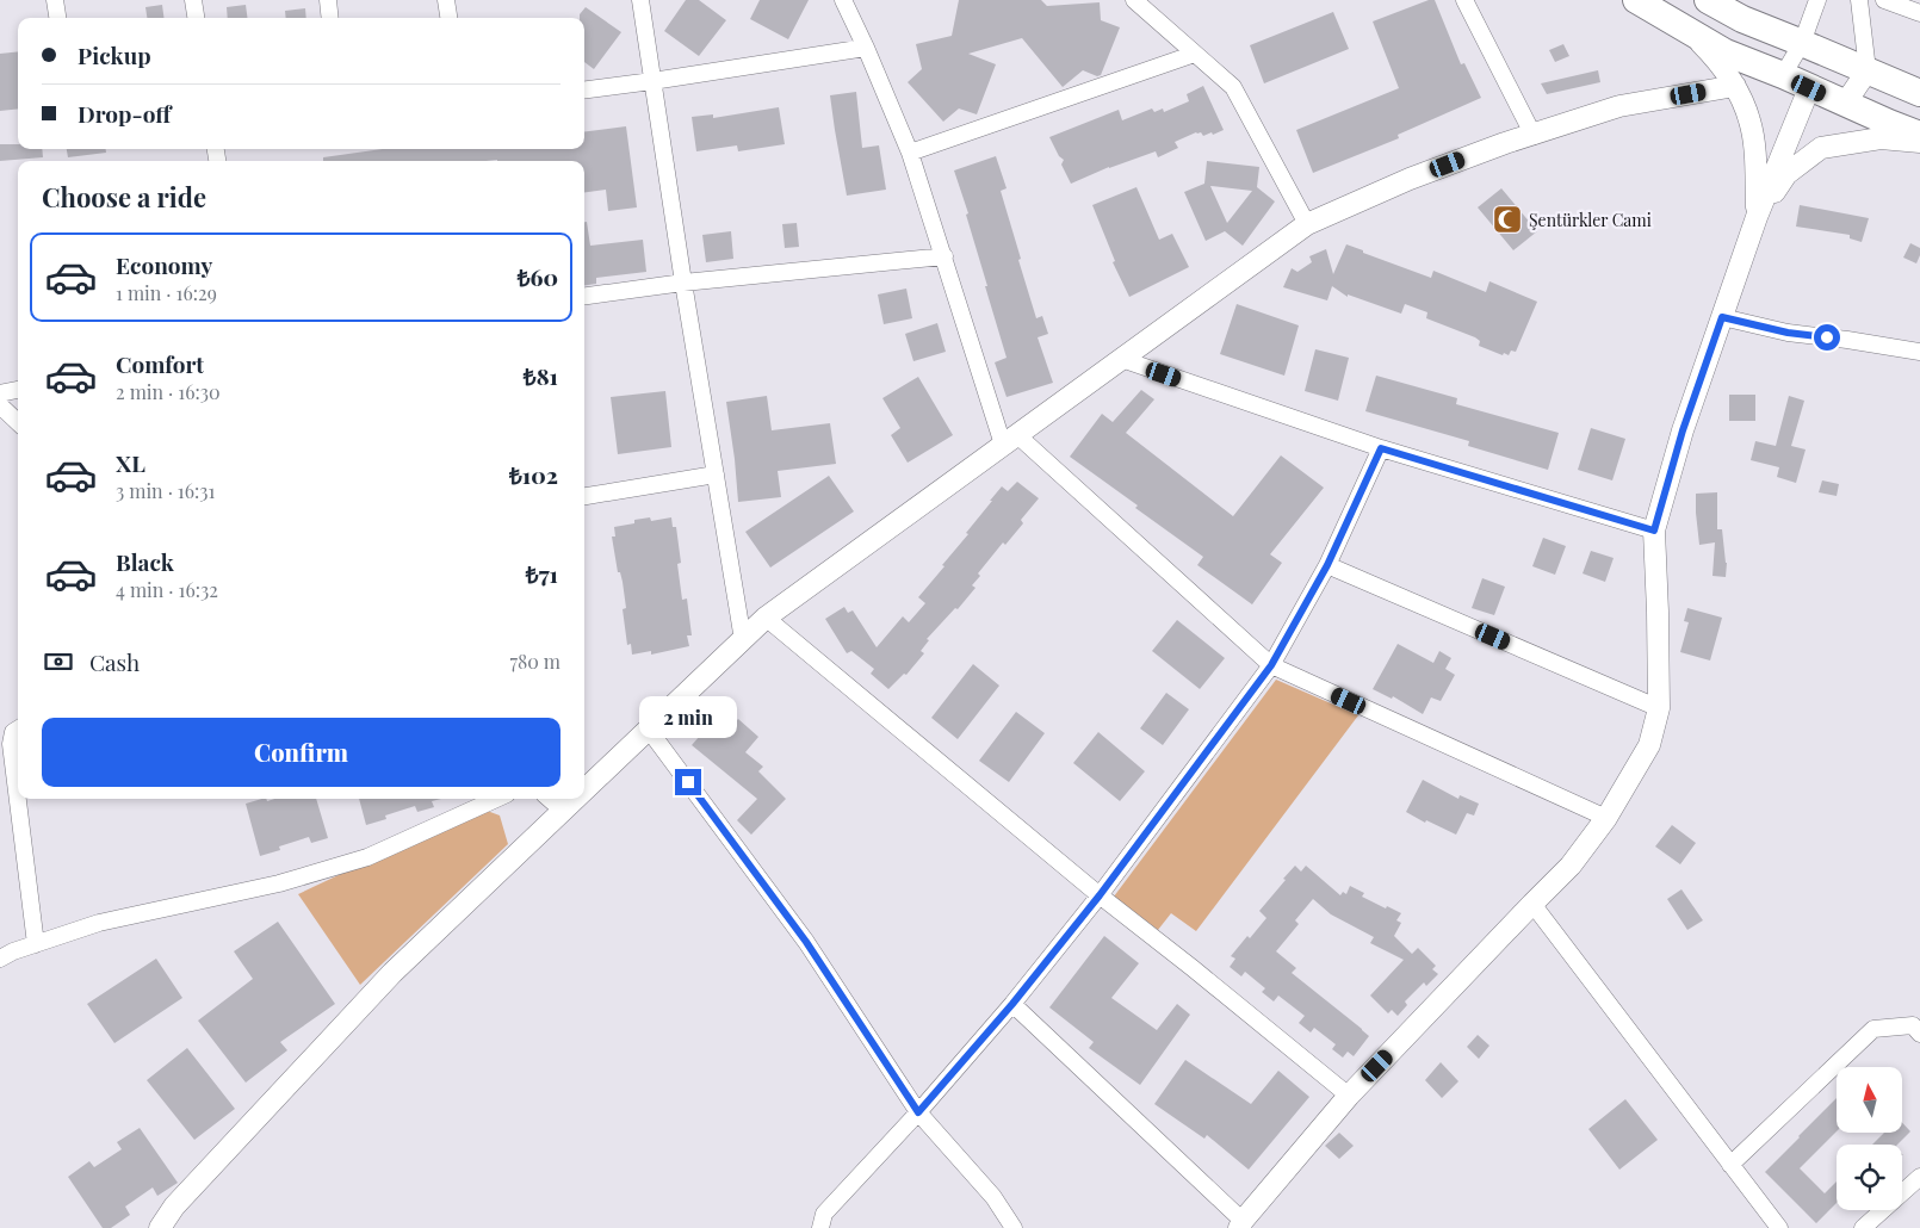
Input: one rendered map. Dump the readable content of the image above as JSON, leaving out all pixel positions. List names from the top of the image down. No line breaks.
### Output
{"places":{"mosque":["Şentürkler Cami"]},"north":"top","page":{"banner":["Pickup","Drop-off"],"heading":"Choose a ride","list":[{"name":"Economy","note":"1 min · 16:29","value":"₺60"},{"name":"Comfort","note":"2 min · 16:30","value":"₺81"},{"name":"XL","note":"3 min · 16:31","value":"₺102"},{"name":"Black","note":"4 min · 16:32","value":"₺71"}],"pay":["Cash","780 m"],"bubble":"2 min","buttons":"Confirm"}}
